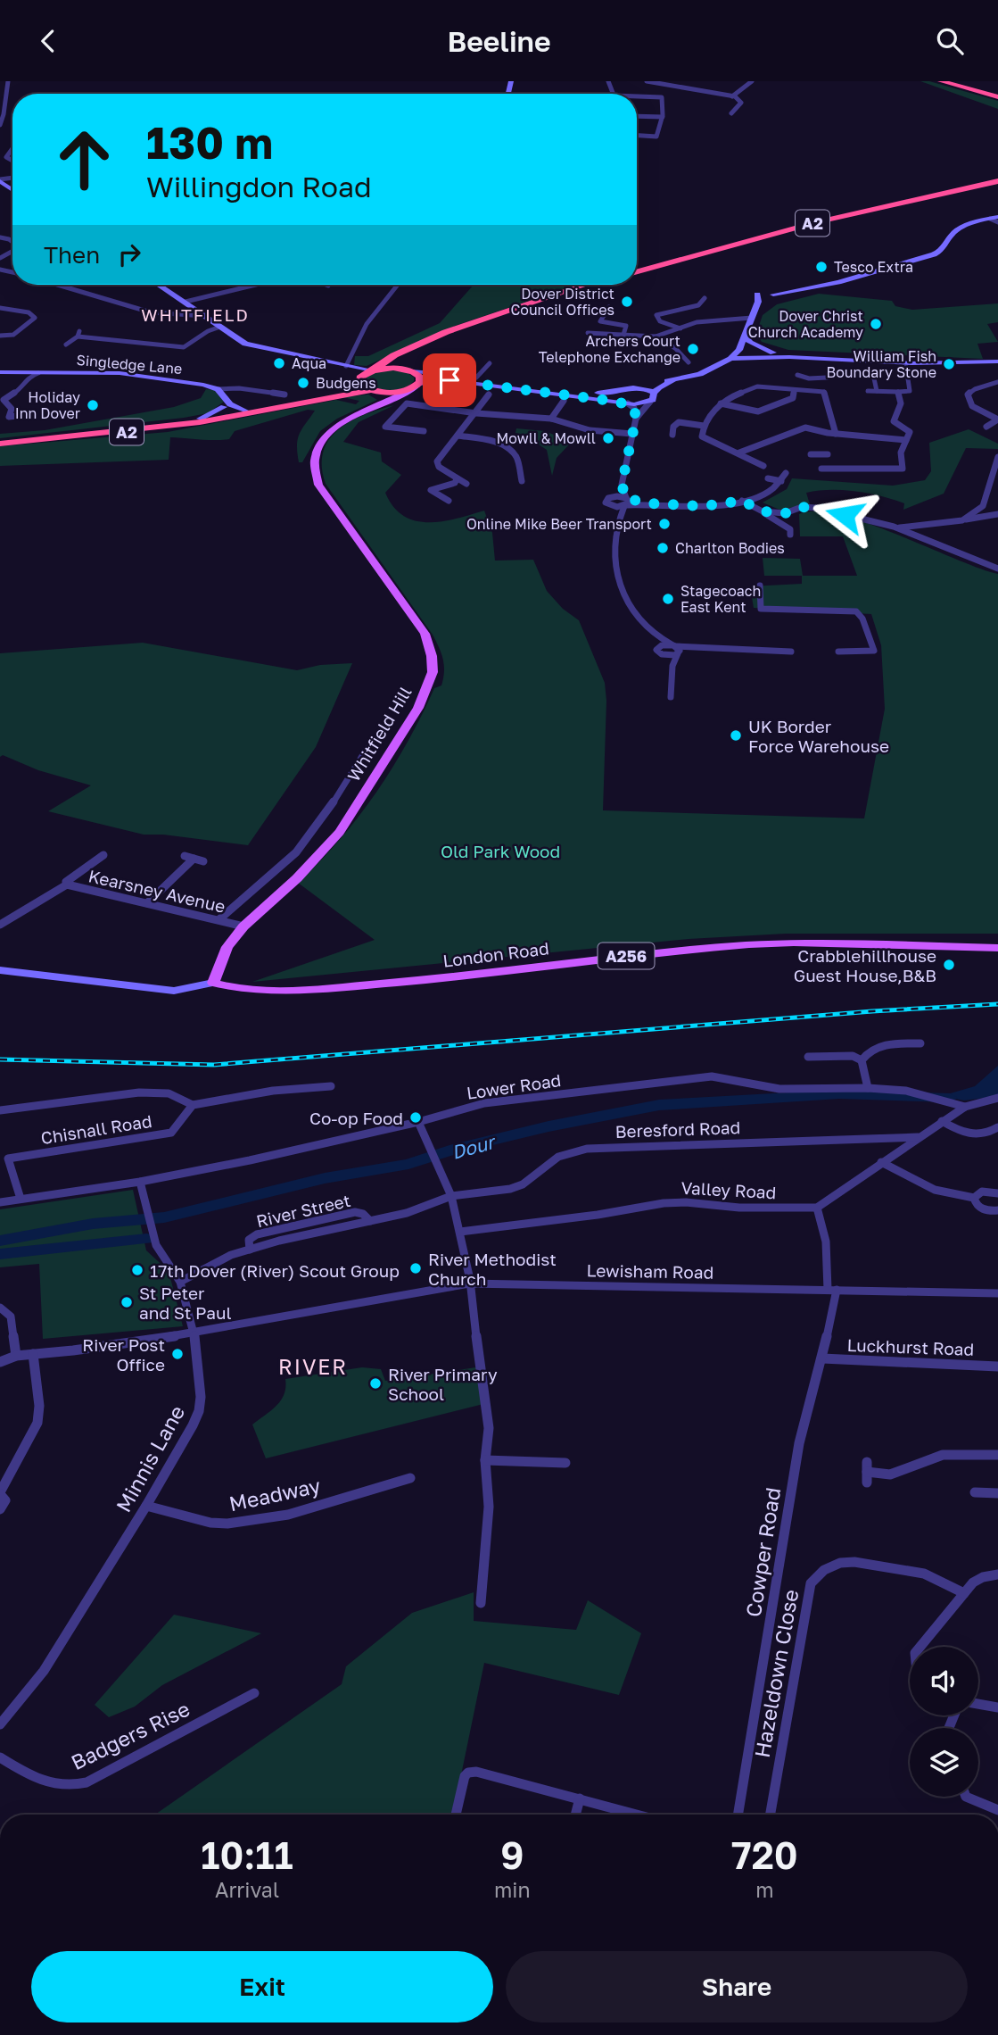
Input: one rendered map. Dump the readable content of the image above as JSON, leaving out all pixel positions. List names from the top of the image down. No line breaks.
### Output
{"streets":{"highway":["A2"],"main road":["Whitfield Hill","London Road","A256"],"street":["Singledge Lane","Kearsney Avenue","Lower Road","Chisnall Road","Beresford Road","Valley Road","River Street","Lewisham Road","Luckhurst Road","Minnis Lane","Meadway","Cowper Road","Hazeldown Close","Badgers Rise"]},"crossings":[["Whitfield Hill","Kearsney Avenue"],["Whitfield Hill","London Road"],["Lower Road","Chisnall Road"],["Lower Road","Minnis Lane"],["Beresford Road","River Street"],["Valley Road","Cowper Road"],["River Street","Minnis Lane"],["Lewisham Road","Minnis Lane"],["Lewisham Road","Cowper Road"],["Luckhurst Road","Cowper Road"],["Minnis Lane","Meadway"]],"districts":["WHITFIELD","RIVER"],"water":["Dour"],"parks":["Old Park Wood"],"places":["Tesco Extra","Dover District Council Offices","Dover Christ Church Academy","Archers Court Telephone Exchange","Aqua","William Fish Boundary Stone","Budgens","Holiday Inn Dover","Mowll & Mowll","Online Mike Beer Transport","Charlton Bodies","Stagecoach East Kent","UK Border Force Warehouse","Crabblehillhouse Guest House,B&B","Co-op Food","River Methodist Church","17th Dover (River) Scout Group","St Peter and St Paul","River Post Office","River Primary School"],"page":{"header":"Beeline","turn":["130 m","Willingdon Road"],"then":"Then","eta":["10:11","Arrival","9","min","720","m"],"buttons":["Exit","Share"]}}
